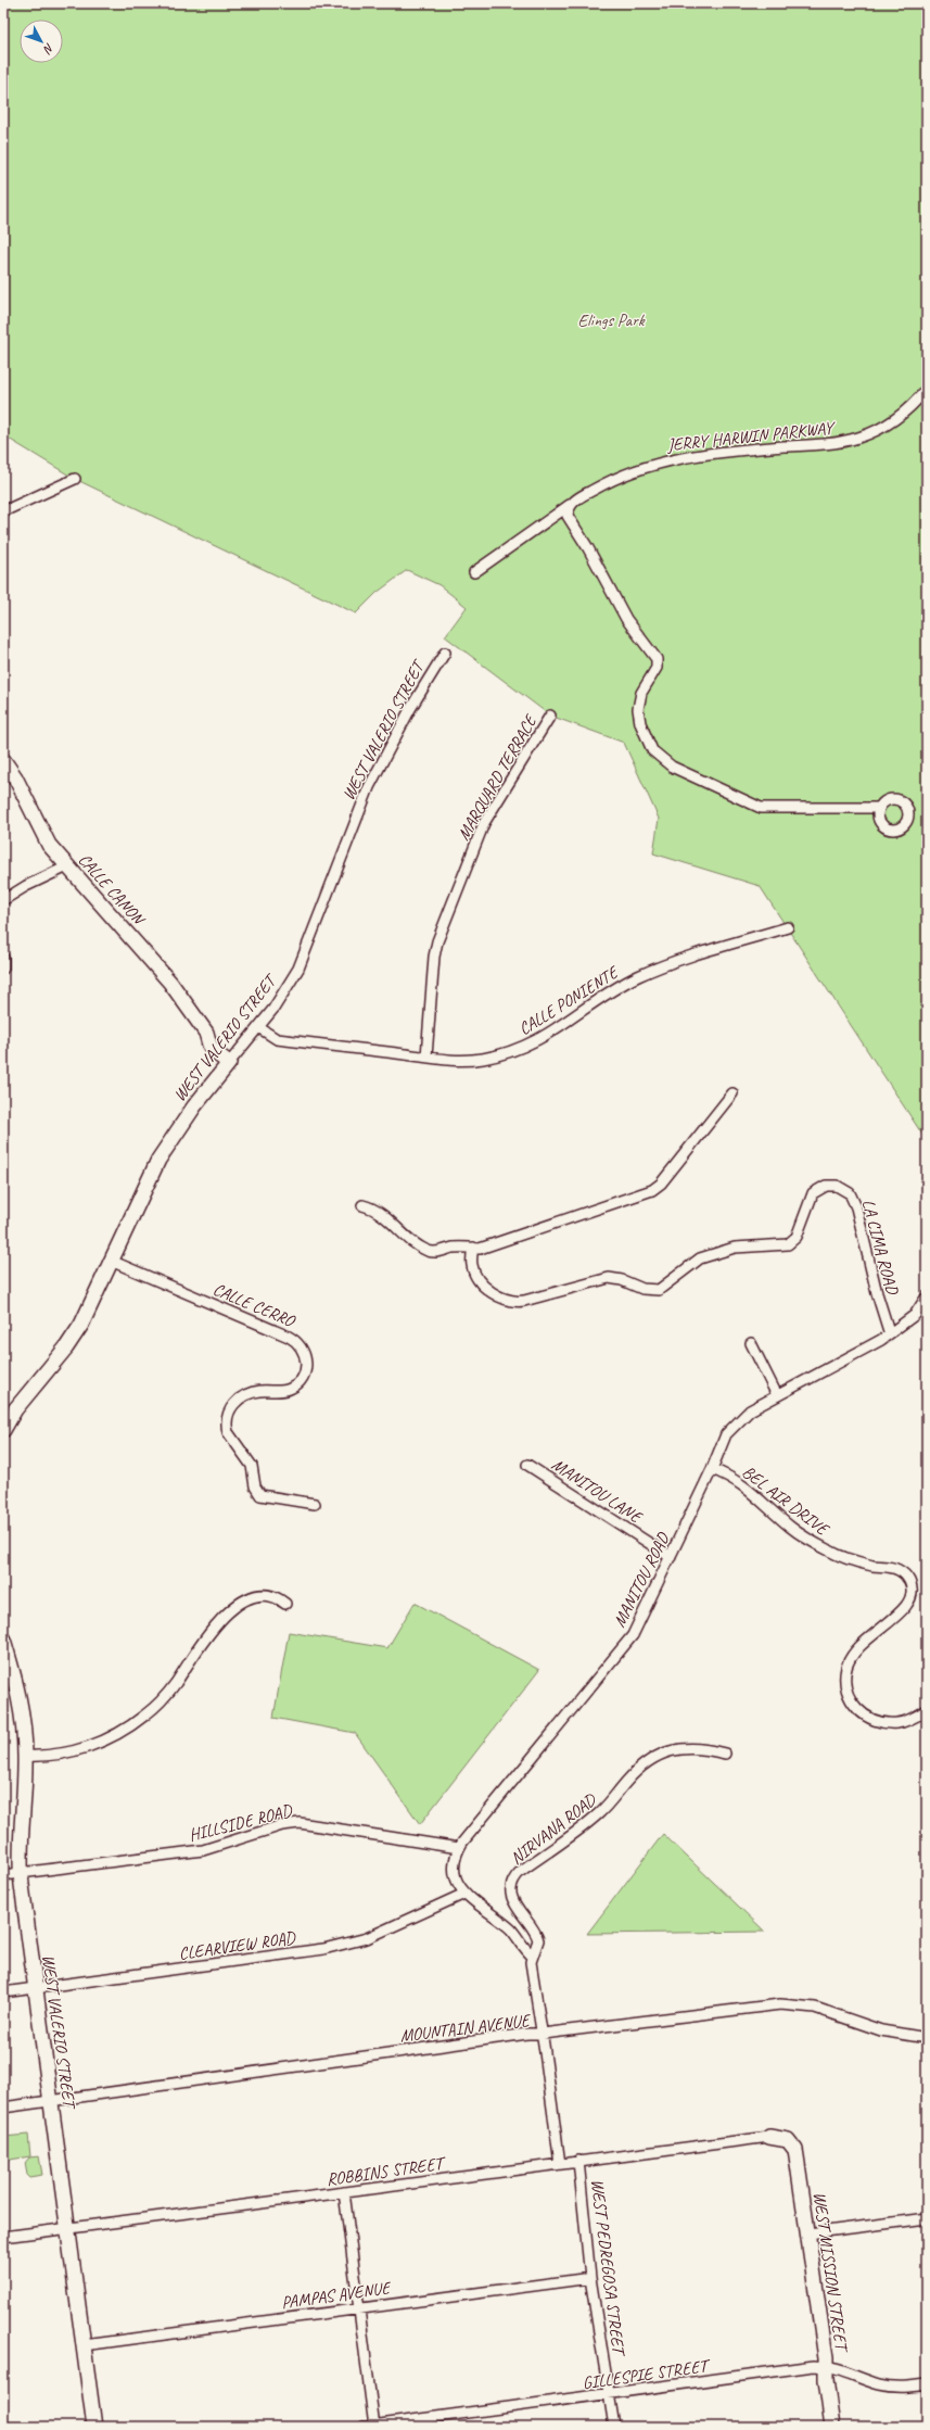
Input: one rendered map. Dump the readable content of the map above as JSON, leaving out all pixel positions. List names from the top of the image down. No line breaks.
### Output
{"streets":{"street":["JERRY HARWIN PARKWAY","WEST VALERIO STREET","MARQUARD TERRACE","CALLE CANON","CALLE PONIENTE","LA CIMA ROAD","CALLE CERRO","MANITOU LANE","BEL AIR DRIVE","MANITOU ROAD","HILLSIDE ROAD","NIRVANA ROAD","CLEARVIEW ROAD","MOUNTAIN AVENUE","ROBBINS STREET","WEST PEDREGOSA STREET","WEST MISSION STREET","PAMPAS AVENUE","GILLESPIE STREET"]},"crossings":[["WEST VALERIO STREET","CALLE CANON"],["WEST VALERIO STREET","CALLE PONIENTE"],["WEST VALERIO STREET","CALLE CERRO"],["WEST VALERIO STREET","HILLSIDE ROAD"],["WEST VALERIO STREET","CLEARVIEW ROAD"],["WEST VALERIO STREET","MOUNTAIN AVENUE"],["WEST VALERIO STREET","ROBBINS STREET"],["WEST VALERIO STREET","PAMPAS AVENUE"],["MARQUARD TERRACE","CALLE PONIENTE"],["LA CIMA ROAD","MANITOU ROAD"],["MANITOU LANE","MANITOU ROAD"],["BEL AIR DRIVE","MANITOU ROAD"],["MANITOU ROAD","HILLSIDE ROAD"],["MANITOU ROAD","NIRVANA ROAD"],["MANITOU ROAD","CLEARVIEW ROAD"],["ROBBINS STREET","WEST PEDREGOSA STREET"],["ROBBINS STREET","WEST MISSION STREET"],["WEST PEDREGOSA STREET","PAMPAS AVENUE"],["WEST PEDREGOSA STREET","GILLESPIE STREET"],["WEST MISSION STREET","GILLESPIE STREET"]],"parks":["Elings Park"],"north":"bottom right"}
